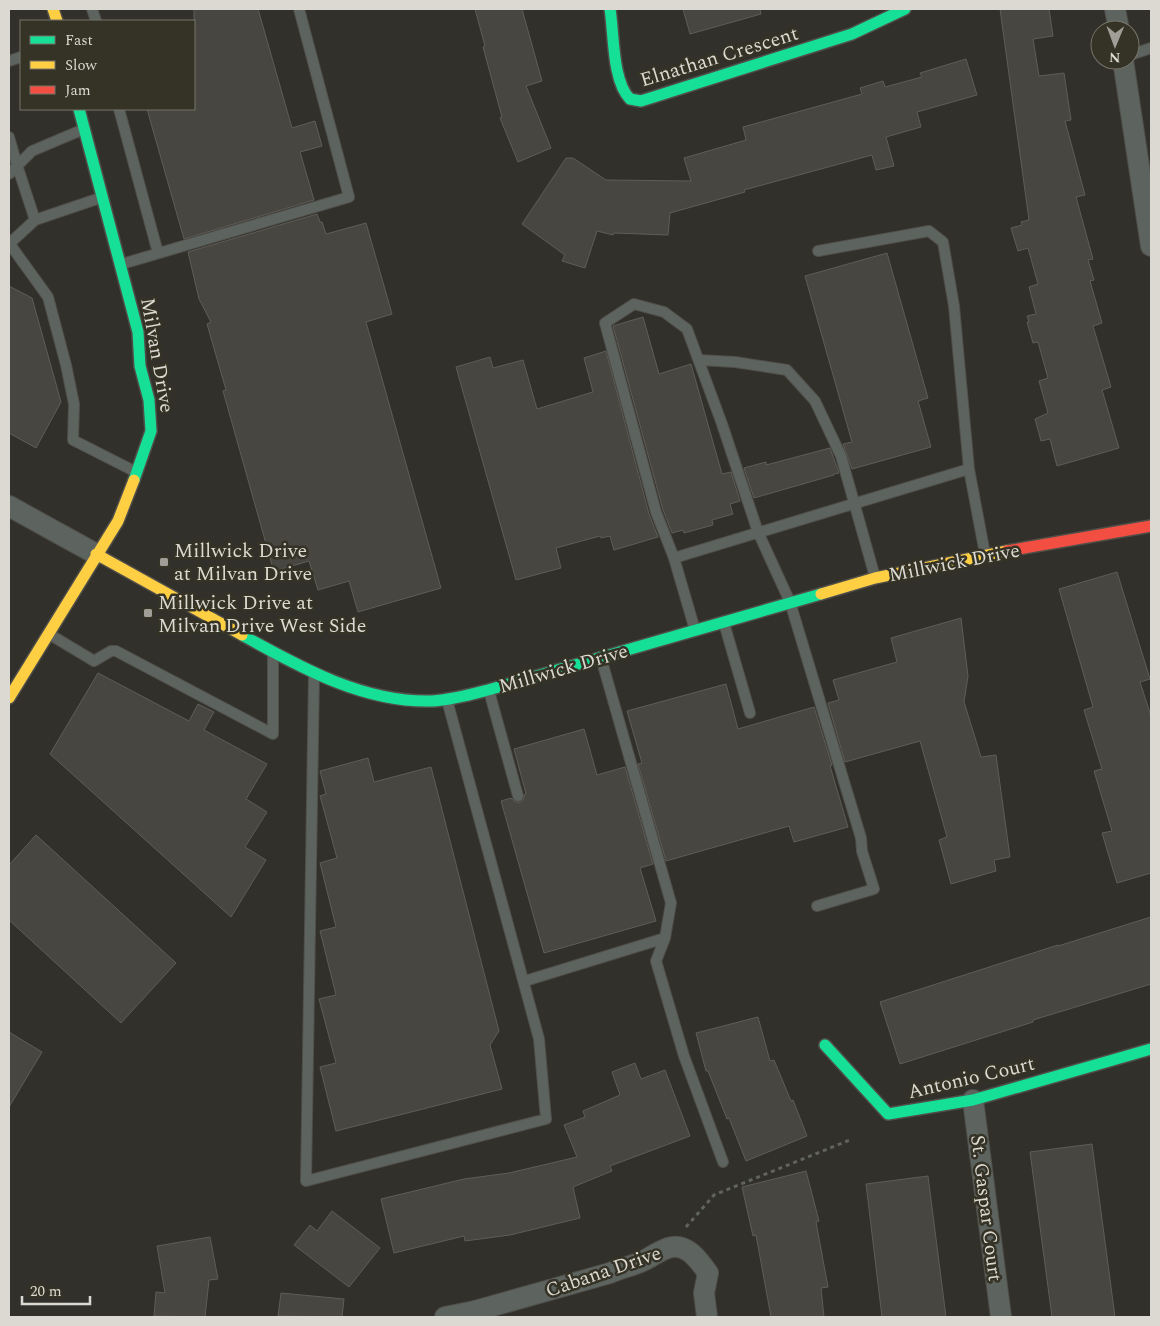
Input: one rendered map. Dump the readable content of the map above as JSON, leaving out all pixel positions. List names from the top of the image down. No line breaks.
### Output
{"streets":{"street":["Elnathan Crescent","Milvan Drive","Millwick Drive","Antonio Court","St. Gaspar Court","Cabana Drive"]},"crossings":[["Milvan Drive","Millwick Drive"],["Antonio Court","St. Gaspar Court"]],"places":{"transit":["Millwick Drive at Milvan Drive","Millwick Drive at Milvan Drive West Side"]},"legend":["Fast","Slow","Jam"],"scale_bar":"20 m","north":"bottom"}
